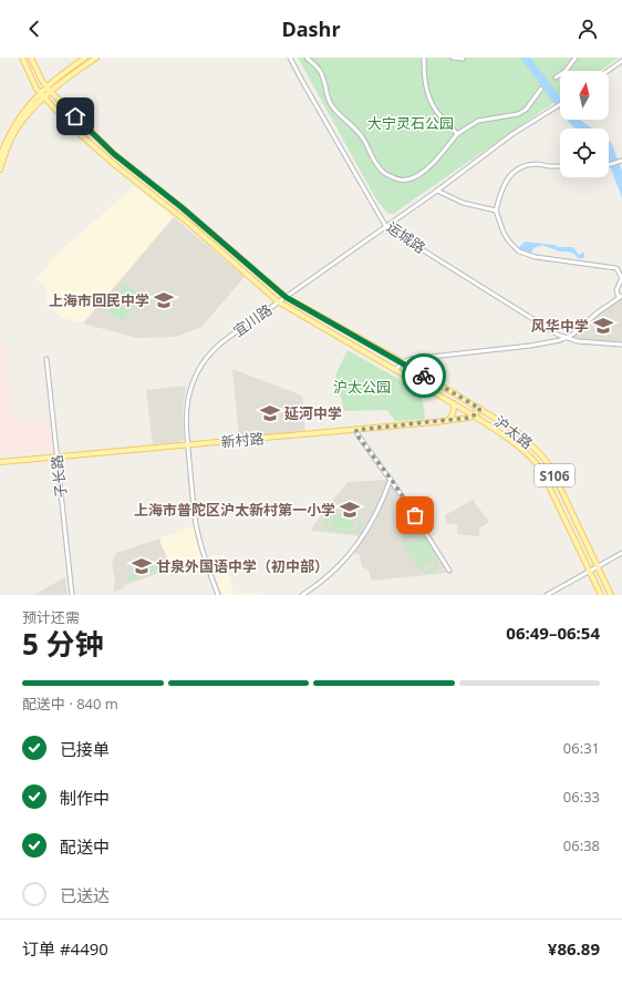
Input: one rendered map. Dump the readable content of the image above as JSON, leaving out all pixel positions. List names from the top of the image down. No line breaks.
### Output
{"streets":{"main road":["沪太路","新村路","S106"],"street":["运城路","宜川路","子长路"]},"crossings":[["运城路","宜川路"],["宜川路","沪太路"],["宜川路","新村路"],["沪太路","新村路"],["新村路","子长路"]],"parks":["大宁灵石公园","沪太公园"],"places":{"school or university":["上海市回民中学","风华中学","延河中学","上海市普陀区沪太新村第一小学","甘泉外国语中学（初中部）"]},"north":"top","page":{"header":"Dashr","heading":["5 分钟","预计还需","06:49–06:54"],"panel":["订单 #4490","¥86.89"],"bar":"配送中 · 840 m","list":[["已接单","06:31"],["制作中","06:33"],["配送中","06:38"],"已送达"]}}
